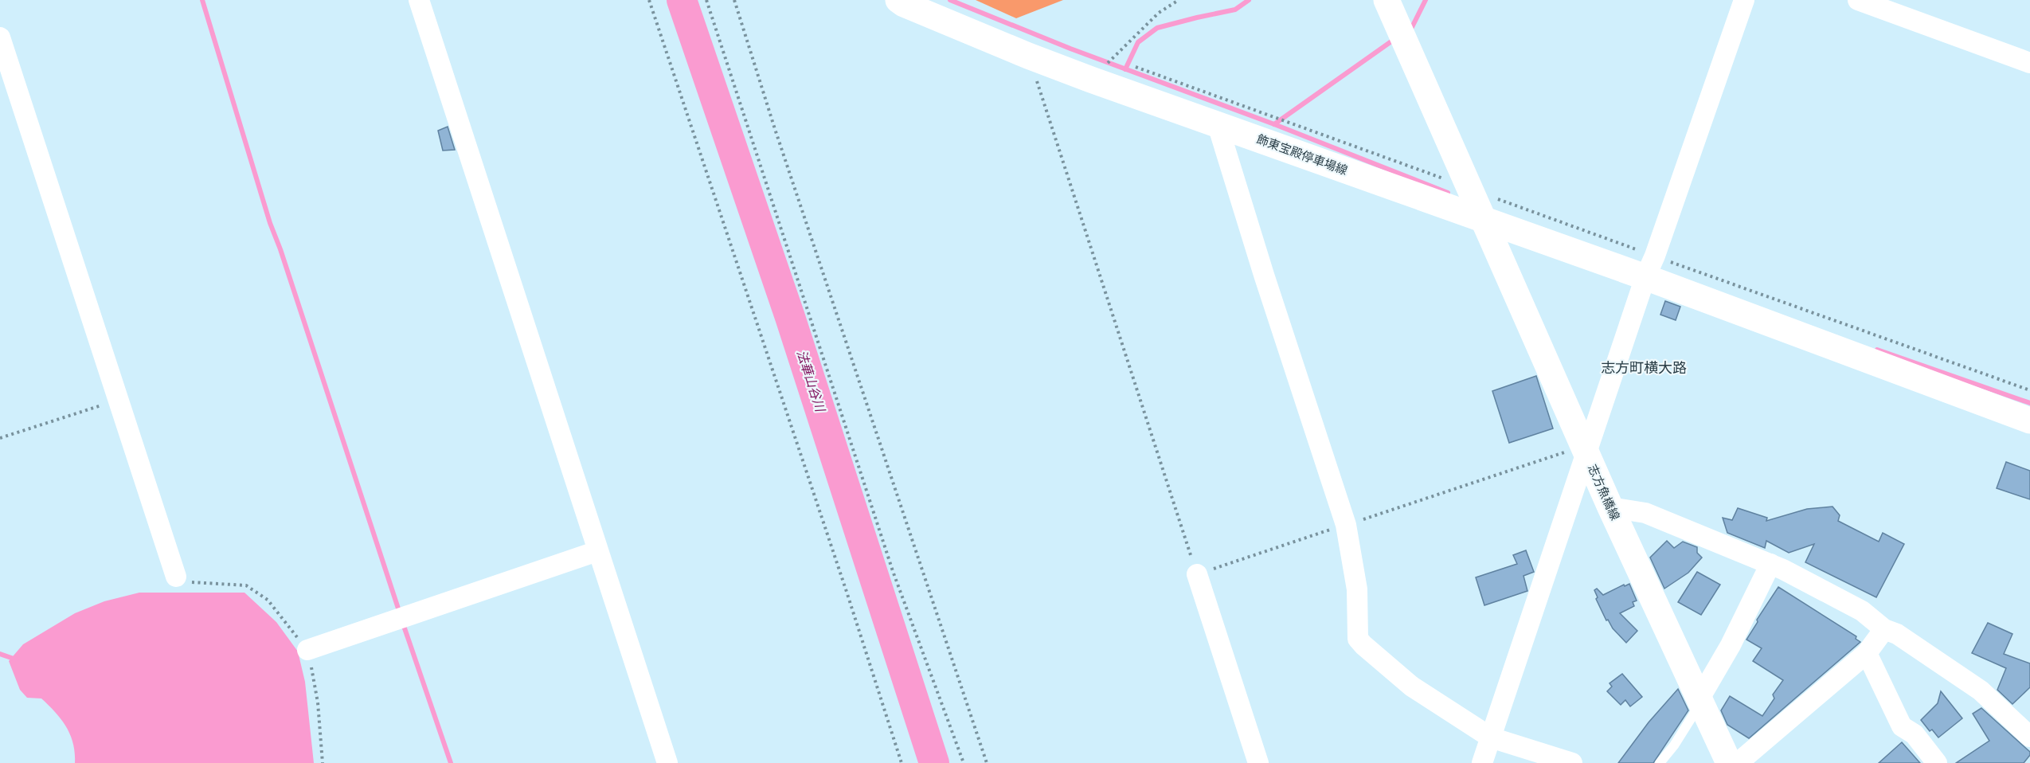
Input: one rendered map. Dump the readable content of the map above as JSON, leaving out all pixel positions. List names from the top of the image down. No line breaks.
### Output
{"streets":{"main road":["飾東宝殿停車場線","志方魚橋線"]},"crossings":[["飾東宝殿停車場線","志方魚橋線"]],"districts":["志方町横大路"],"water":["法華山谷川"]}
